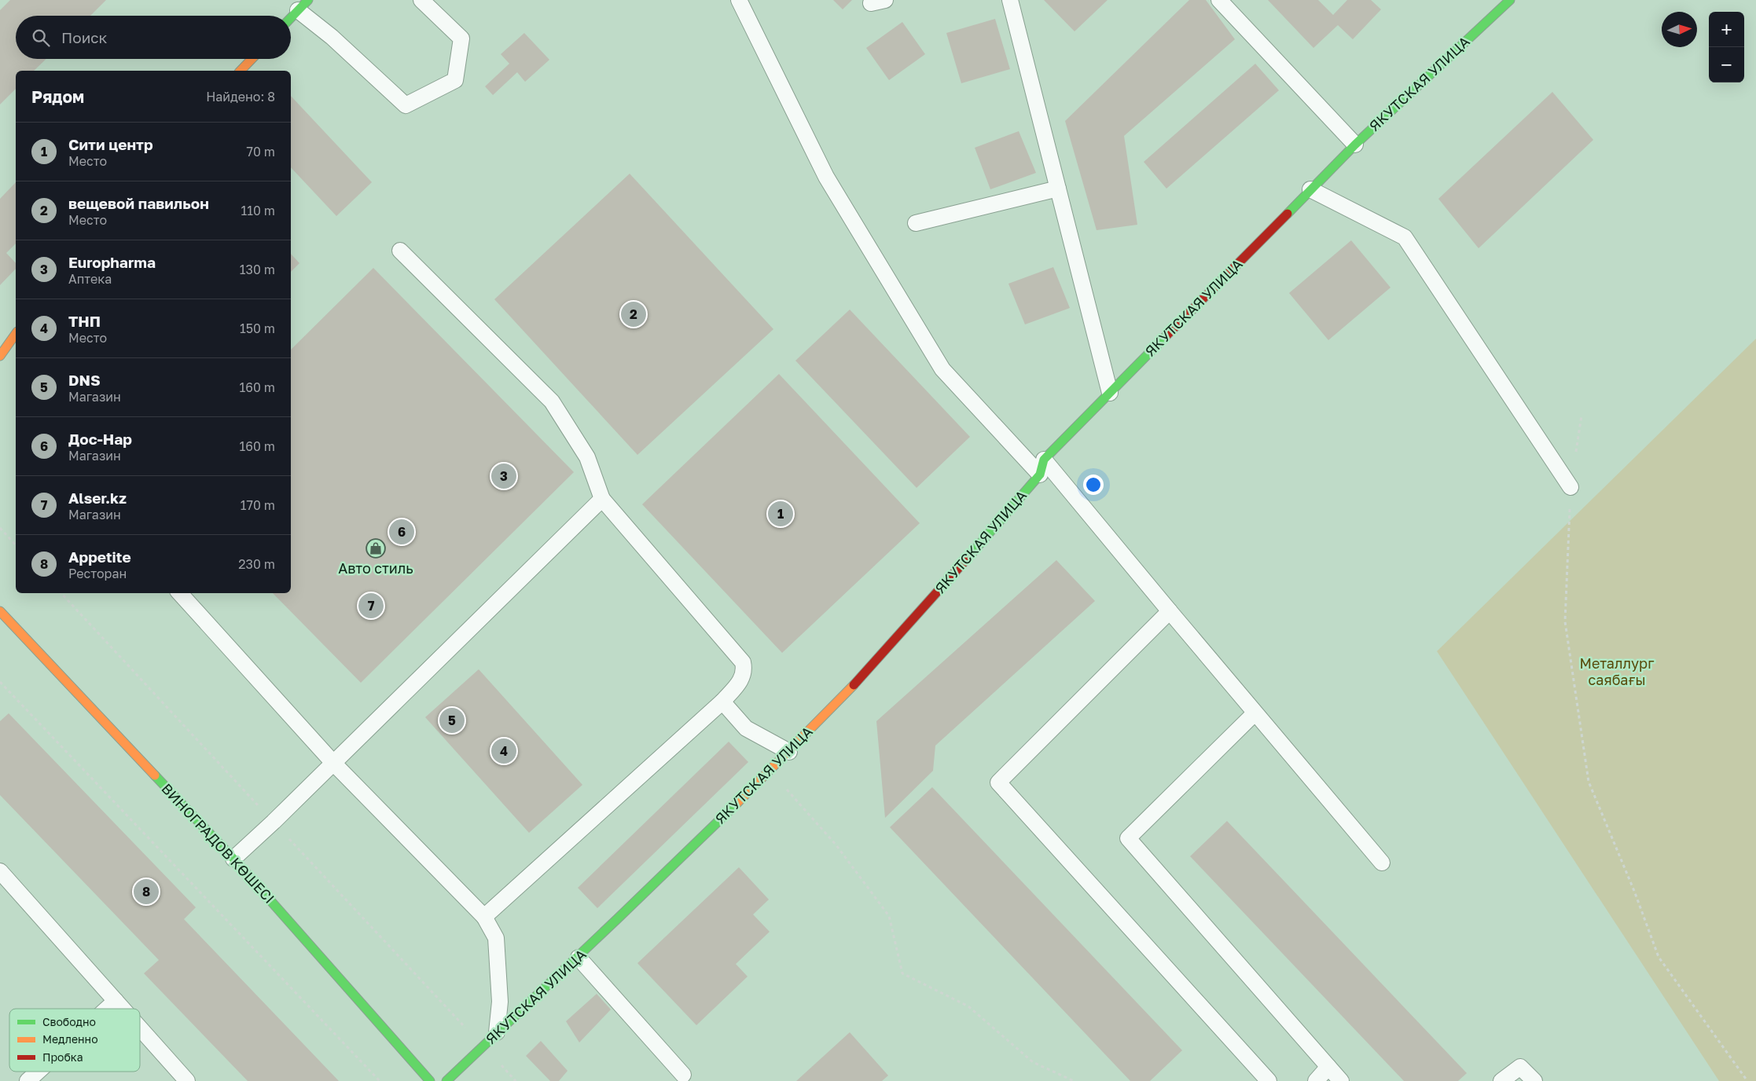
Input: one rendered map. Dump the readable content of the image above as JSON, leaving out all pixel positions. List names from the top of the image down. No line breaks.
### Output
{"streets":{"street":["ЯКУТСКАЯ УЛИЦА","ВИНОГРАДОВ КӨШЕСІ"]},"parks":["Металлург саябағы"],"places":{"shop":["Авто стиль"]},"legend":["Свободно","Медленно","Пробка"],"north":"right","page":{"map_buttons":["+","−"],"search":"Поиск","heading":["Рядом","Найдено: 8"],"list":[{"mark":"1","name":"Сити центр","note":"Место","value":"70 m"},{"mark":"2","name":"вещевой павильон","note":"Место","value":"110 m"},{"mark":"3","name":"Europharma","note":"Аптека","value":"130 m"},{"mark":"4","name":"ТНП","note":"Место","value":"150 m"},{"mark":"5","name":"DNS","note":"Магазин","value":"160 m"},{"mark":"6","name":"Дос-Нар","note":"Магазин","value":"160 m"},{"mark":"7","name":"Alser.kz","note":"Магазин","value":"170 m"},{"mark":"8","name":"Appetite","note":"Ресторан","value":"230 m"}],"pins":["2","3","1","6","7","5","4","8"]}}
